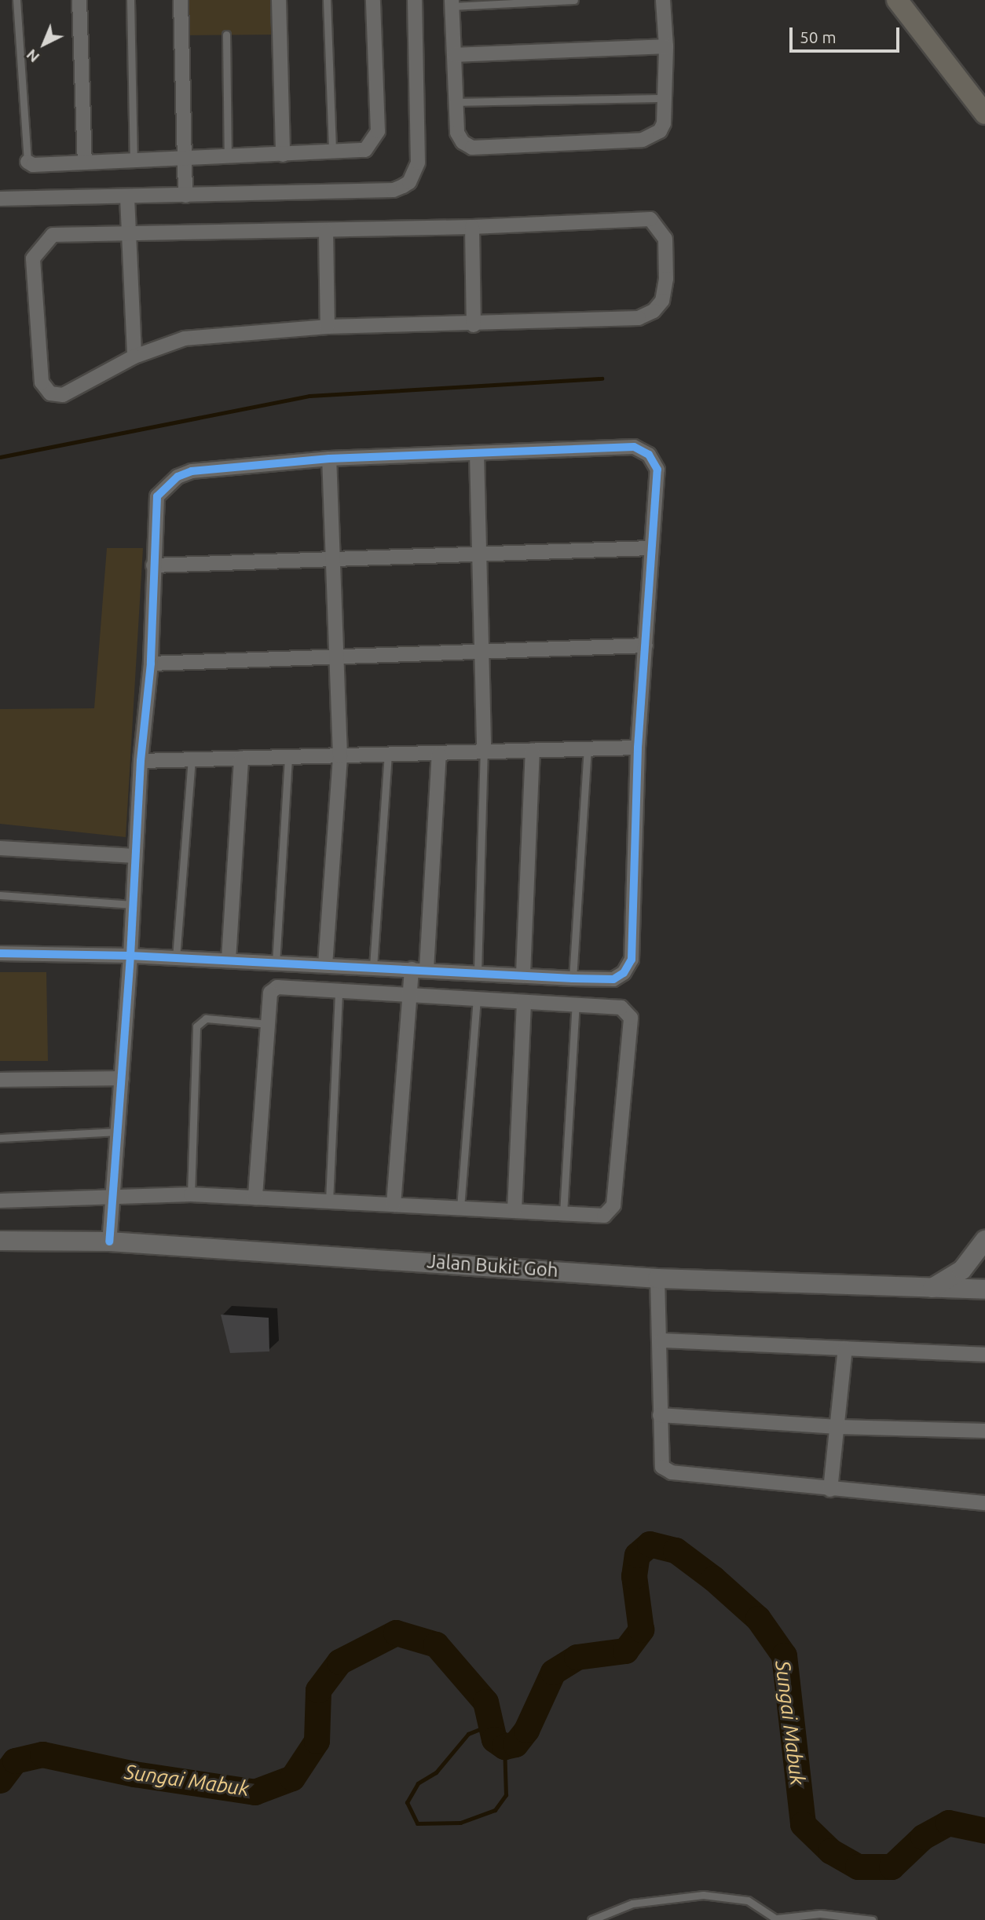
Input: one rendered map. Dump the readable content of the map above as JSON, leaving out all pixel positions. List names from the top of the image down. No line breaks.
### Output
{"streets":{"main road":["Jalan Bukit Goh"]},"water":["Sungai Mabuk"],"scale_bar":"50 m","north":"bottom left"}
